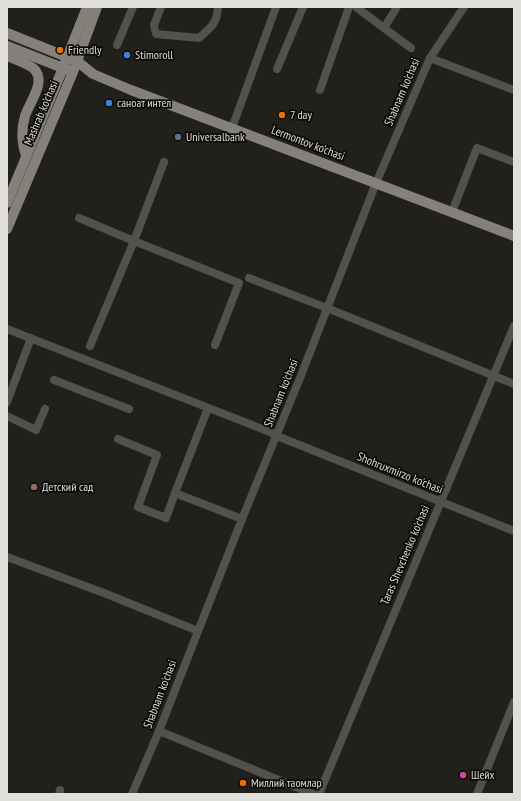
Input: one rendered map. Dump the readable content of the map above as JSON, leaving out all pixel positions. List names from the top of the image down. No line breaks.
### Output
{"streets":{"main road":["Mashrab ko'chasi","Lermontov ko’chasi"],"street":["Shabnam ko'chasi","Shohruxmirzo ko'chasi","Taras Shevchenko ko'chasi"]},"crossings":[["Shabnam ko'chasi","Lermontov ko’chasi"],["Shabnam ko'chasi","Shohruxmirzo ko'chasi"],["Mashrab ko'chasi","Lermontov ko’chasi"],["Shohruxmirzo ko'chasi","Taras Shevchenko ko'chasi"]],"places":["Friendly","Stimoroll","саноат интел","7 day","Universalbank","Детский сад","Шейх","Миллий таомлар"]}
